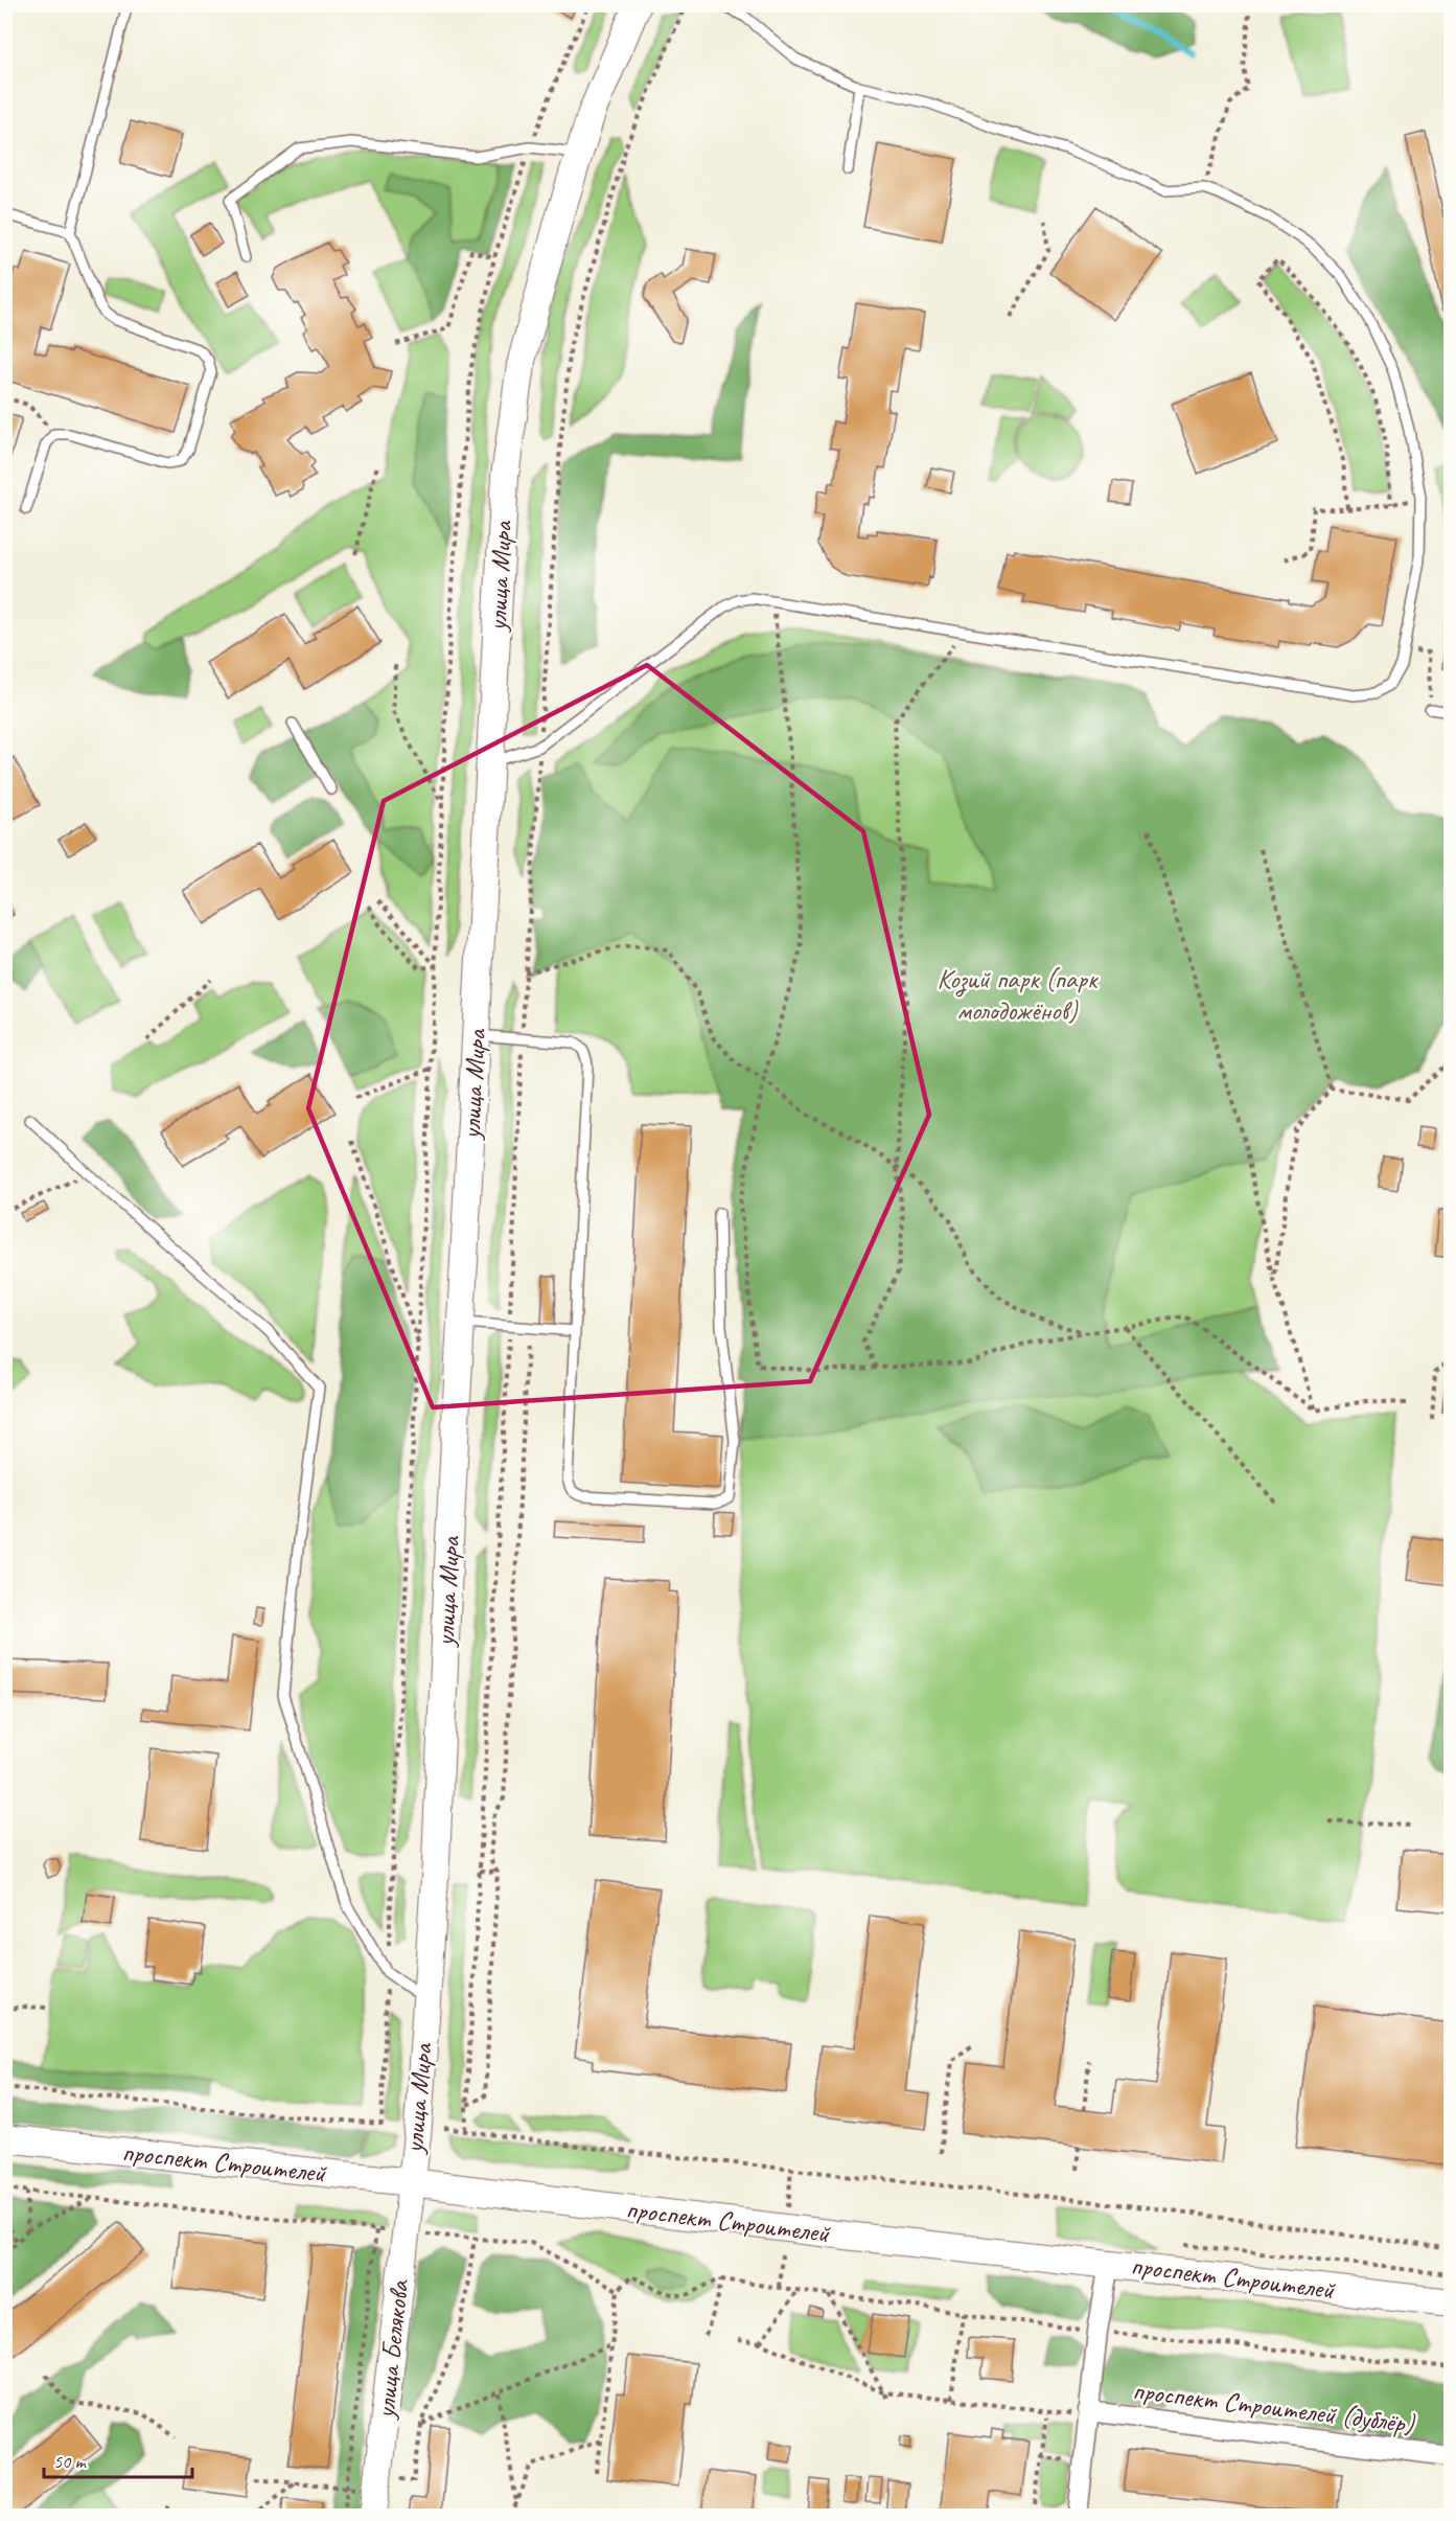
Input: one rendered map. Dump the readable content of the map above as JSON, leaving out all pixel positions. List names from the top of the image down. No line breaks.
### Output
{"streets":{"main road":["улица Мира","проспект Строителей","улица Белякова"],"street":["проспект Строителей (дублёр)"]},"crossings":[["улица Мира","проспект Строителей"],["улица Мира","улица Белякова"],["проспект Строителей","улица Белякова"]],"parks":["Козий парк (парк молодожёнов)"],"scale_bar":"50 m"}
